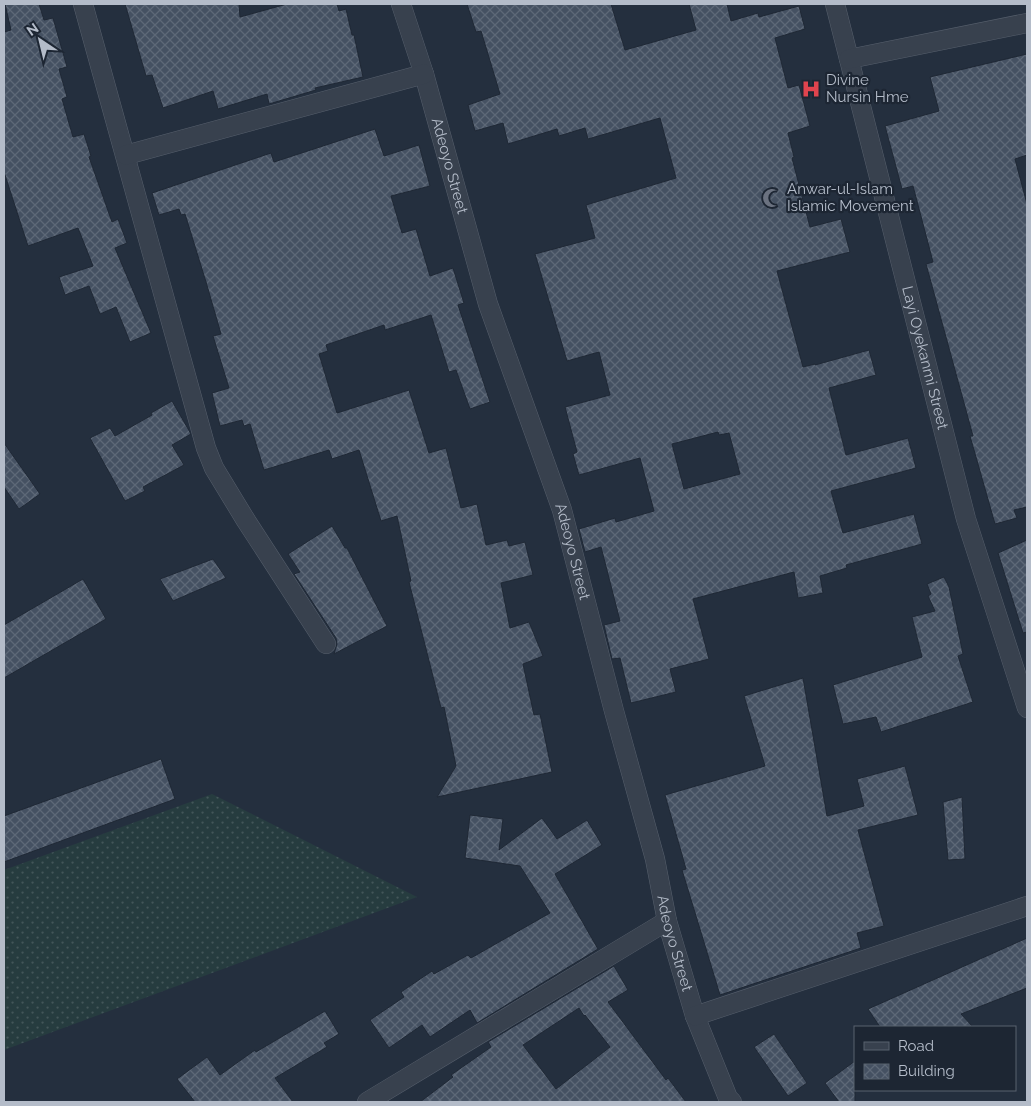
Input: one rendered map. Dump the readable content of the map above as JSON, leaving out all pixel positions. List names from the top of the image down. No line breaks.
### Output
{"streets":{"street":["Adeoyo Street","Layi Oyekanmi Street"]},"places":{"hospital":["Divine Nursin Hme"],"mosque":["Anwar-ul-Islam Islamic Movement"]},"legend":["Road","Building"],"north":"top left"}
